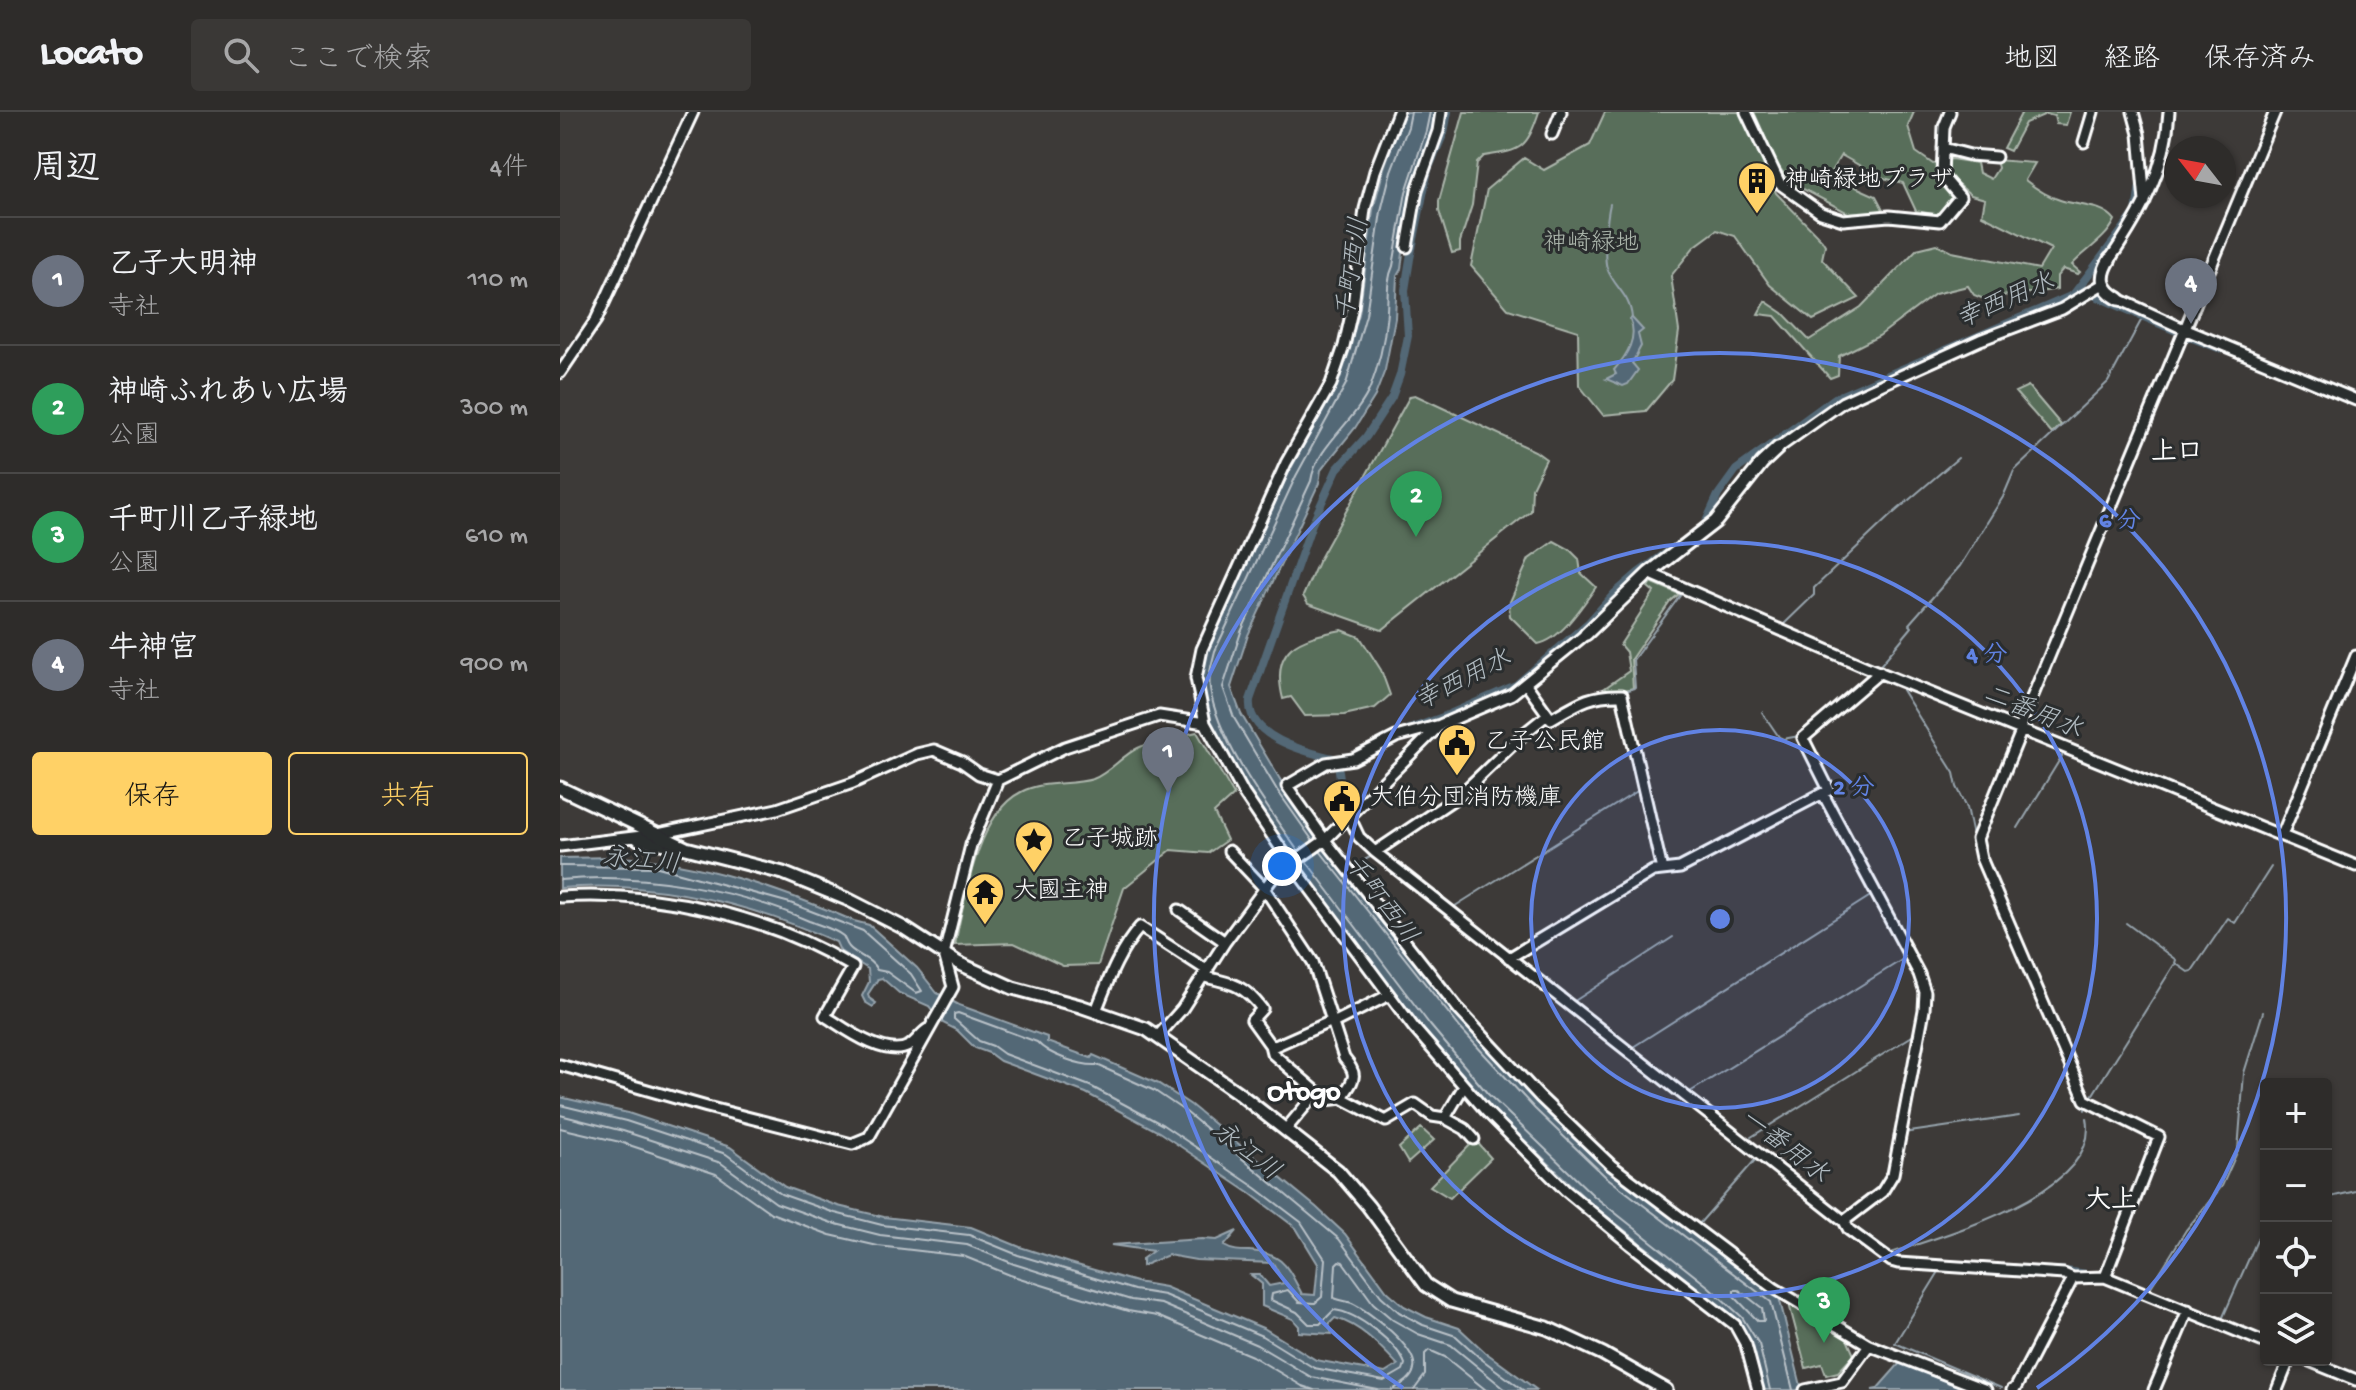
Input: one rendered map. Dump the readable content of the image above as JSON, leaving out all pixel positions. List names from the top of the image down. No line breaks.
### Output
{"districts":["上口","Otogo","大上"],"water":["千町西川","幸西用水","二番用水","永江川","一番用水"],"parks":["神崎緑地"],"places":{"building":["神崎緑地プラザ"],"public building":["乙子公民館","大伯分団消防機庫"],"place":["乙子城跡"],"temple":["大國主神"]},"north":"top left","page":{"header":"Locato","search":"ここで検索","nav":["地図","経路","保存済み"],"heading":["周辺","4件"],"list":[{"mark":"1","name":"乙子大明神","note":"寺社","value":"110 m"},{"mark":"2","name":"神崎ふれあい広場","note":"公園","value":"300 m"},{"mark":"3","name":"千町川乙子緑地","note":"公園","value":"610 m"},{"mark":"4","name":"牛神宮","note":"寺社","value":"900 m"}],"pins":["4","2","1","3"],"buttons":["保存","共有"],"map_buttons":["+","−"]},"rings":["6 分","4 分","2 分"]}
